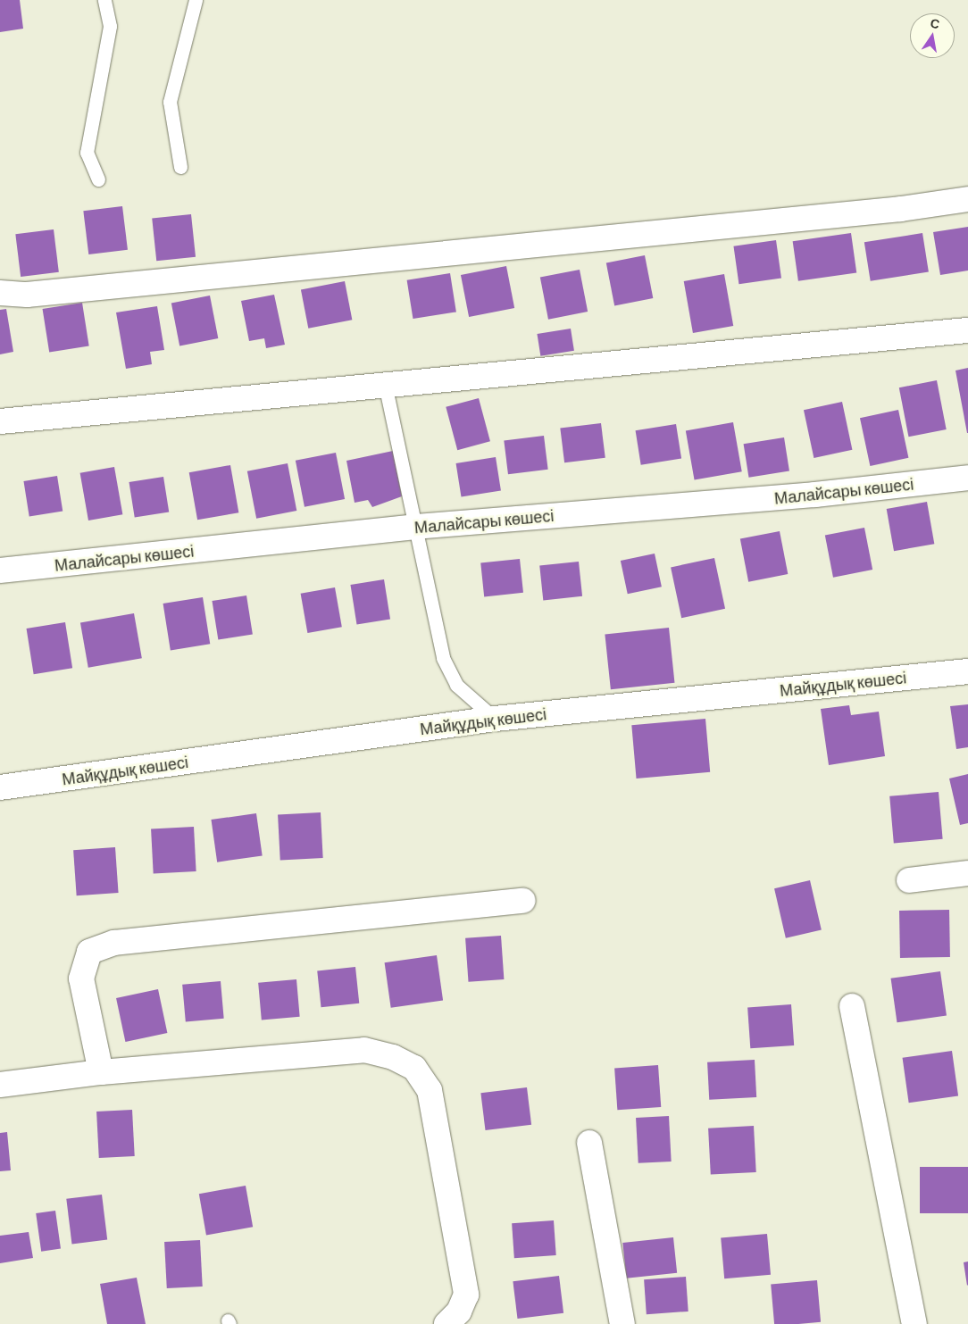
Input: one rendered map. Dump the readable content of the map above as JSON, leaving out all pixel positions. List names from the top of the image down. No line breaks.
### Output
{"streets":{"street":["Малайсары көшесі","Майқұдық көшесі"]},"north":"top"}
